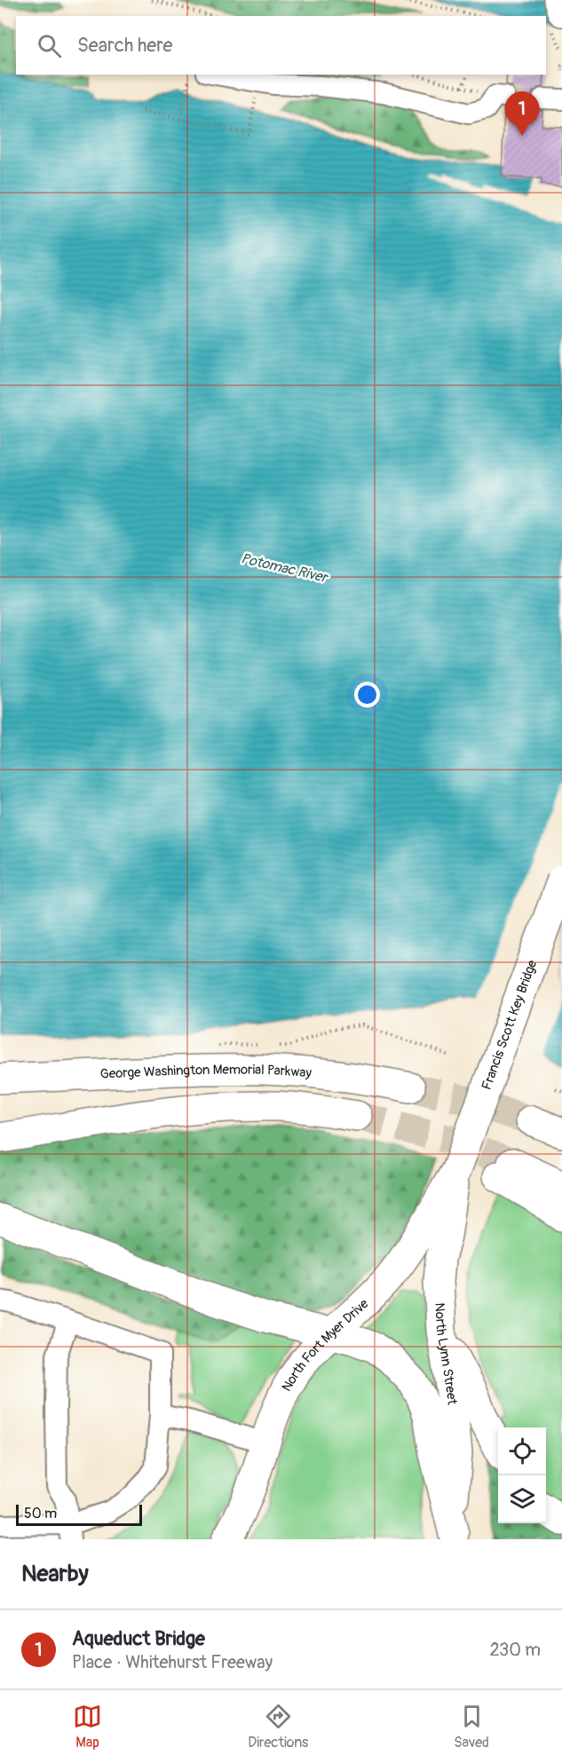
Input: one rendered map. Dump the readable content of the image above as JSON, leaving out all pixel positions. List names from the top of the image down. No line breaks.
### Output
{"streets":{"highway":["Francis Scott Key Bridge","George Washington Memorial Parkway","North Fort Myer Drive","North Lynn Street"]},"crossings":[["Francis Scott Key Bridge","North Fort Myer Drive"],["Francis Scott Key Bridge","North Lynn Street"],["North Fort Myer Drive","North Lynn Street"]],"water":["Potomac River"],"scale_bar":"50 m","page":{"search":"Search here","pins":"1","scale":"50 m","heading":"Nearby","list":[{"mark":"1","name":"Aqueduct Bridge","note":"Place · Whitehurst Freeway","value":"230 m"}],"nav":["Map","Directions","Saved"]}}
